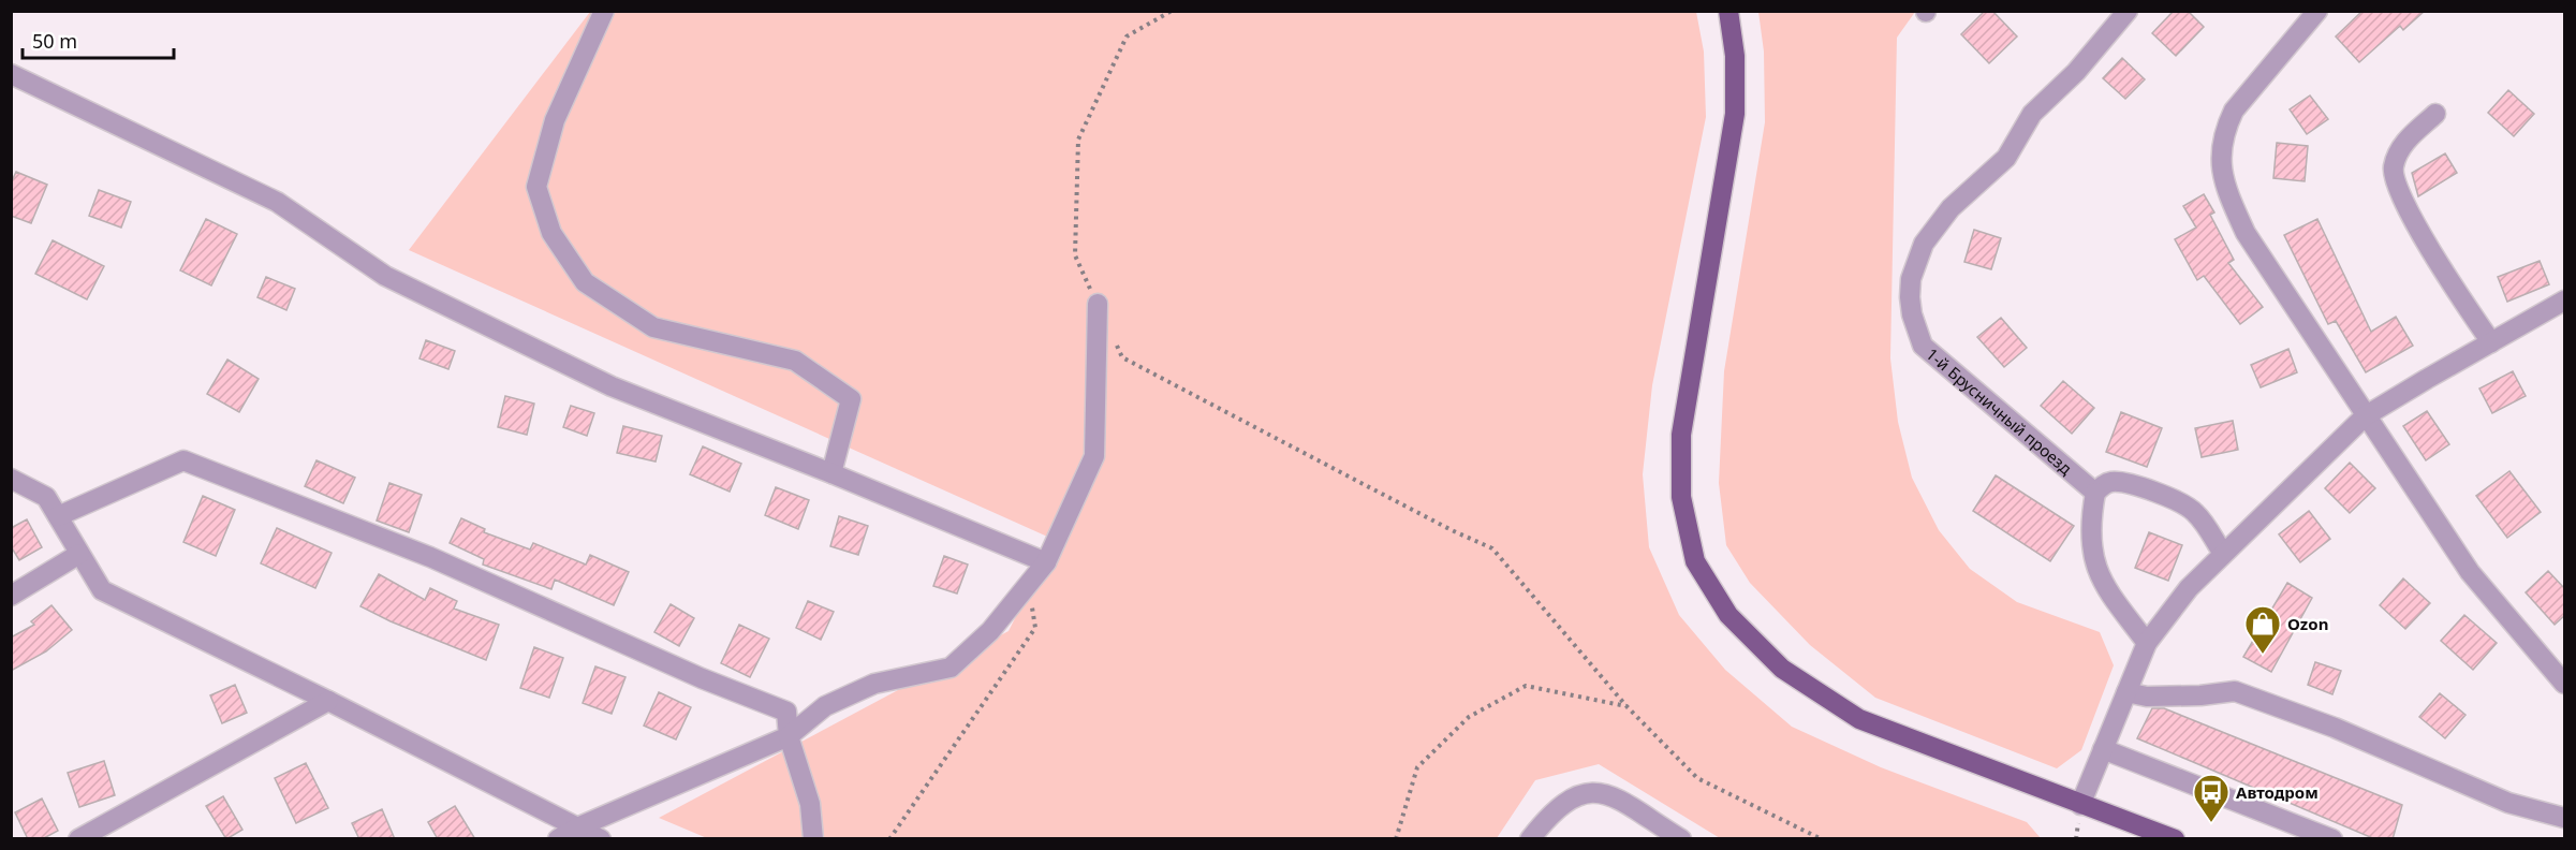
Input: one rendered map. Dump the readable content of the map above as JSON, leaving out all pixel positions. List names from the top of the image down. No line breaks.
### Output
{"streets":{"street":["1-й Брусничный проезд"]},"places":{"shop":["Ozon"],"bus stop":["Автодром"]},"scale_bar":"50 m"}
